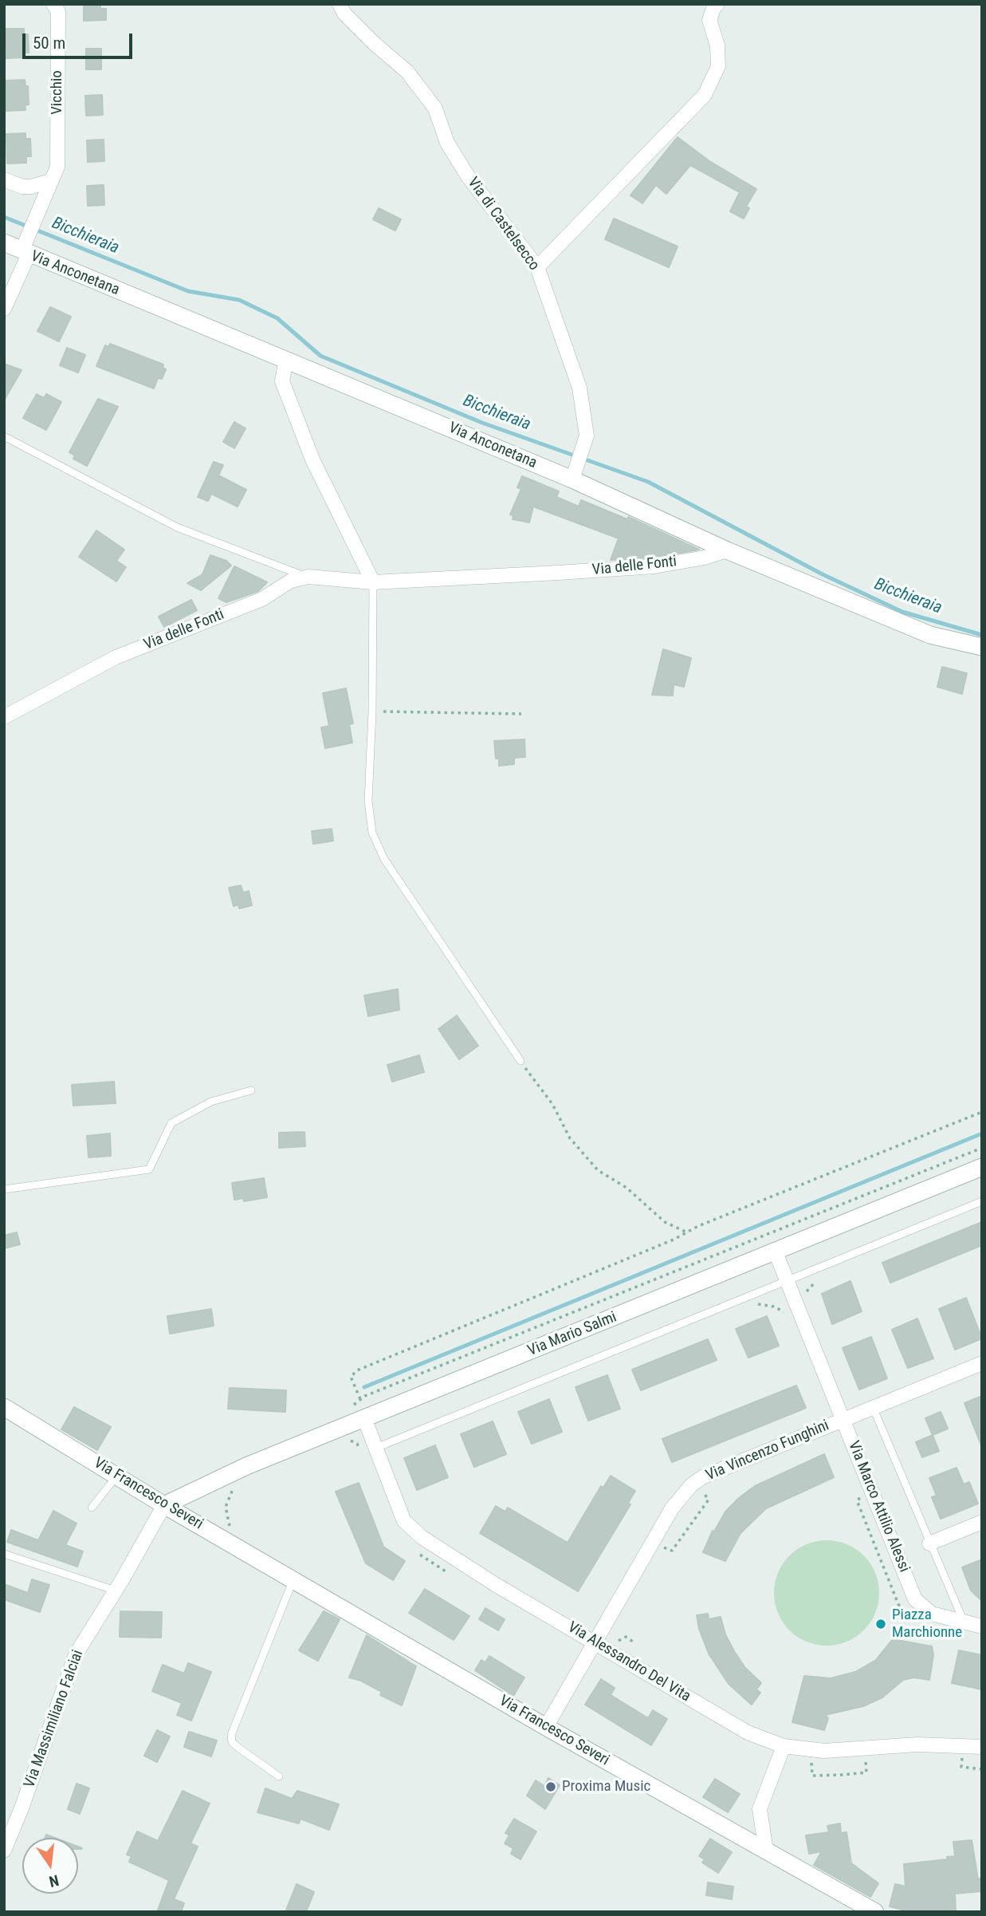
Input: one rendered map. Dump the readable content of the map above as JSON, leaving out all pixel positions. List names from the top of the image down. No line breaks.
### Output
{"streets":{"street":["Vicchio","Via di Castelsecco","Via Anconetana","Via delle Fonti","Via Mario Salmi","Via Vincenzo Funghini","Via Francesco Severi","Via Marco Attilio Alessi","Via Alessandro Del Vita","Via Massimiliano Falciai"]},"crossings":[["Vicchio","Via Anconetana"],["Via di Castelsecco","Via Anconetana"],["Via Anconetana","Via delle Fonti"],["Via Mario Salmi","Via Francesco Severi"],["Via Mario Salmi","Via Marco Attilio Alessi"],["Via Mario Salmi","Via Alessandro Del Vita"],["Via Mario Salmi","Via Massimiliano Falciai"],["Via Vincenzo Funghini","Via Francesco Severi"],["Via Vincenzo Funghini","Via Marco Attilio Alessi"],["Via Vincenzo Funghini","Via Alessandro Del Vita"],["Via Francesco Severi","Via Massimiliano Falciai"]],"water":["Bicchieraia"],"places":["Piazza Marchionne","Proxima Music"],"scale_bar":"50 m","north":"bottom"}
